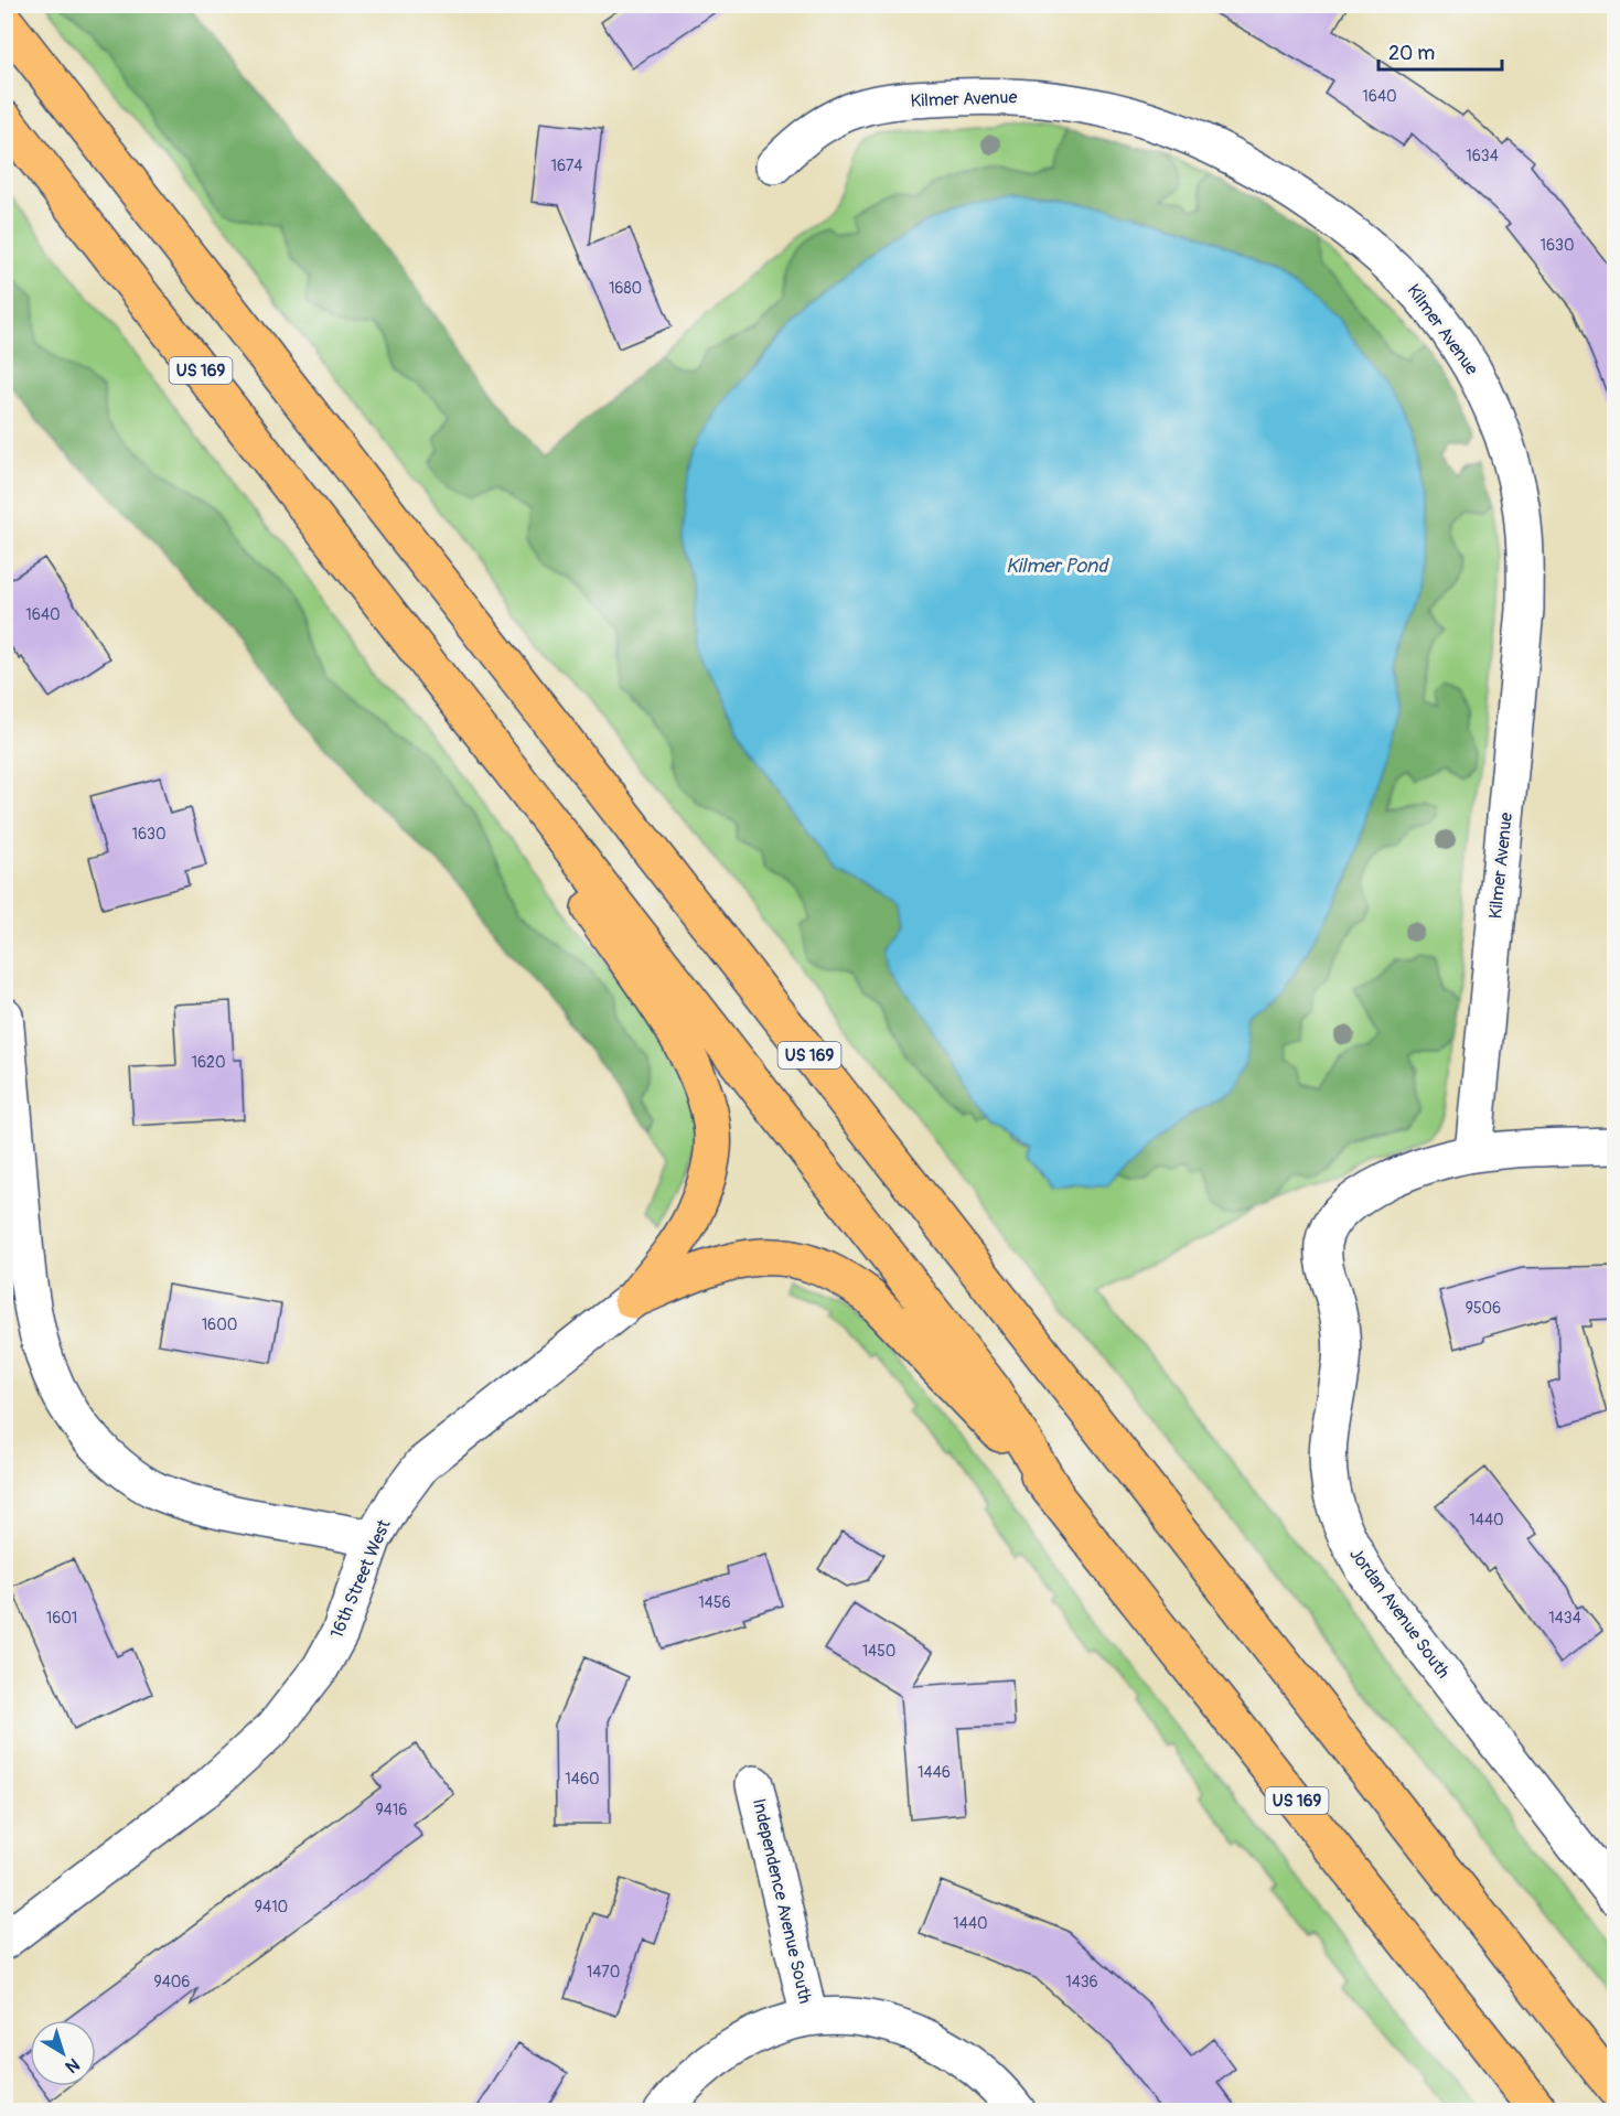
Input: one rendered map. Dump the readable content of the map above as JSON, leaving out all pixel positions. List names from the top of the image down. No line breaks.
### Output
{"streets":{"highway":["US 169"],"street":["Kilmer Avenue","16th Street West","Jordan Avenue South","Independence Avenue South"]},"crossings":[["Kilmer Avenue","Jordan Avenue South"]],"water":["Kilmer Pond"],"house_numbers":["1640","1634","1674","1630","1680","1640","1630","1620","9506","1600","1440","1456","1601","1434","1450","1446","1460","9416","9410","1440","1470","9406","1436"],"scale_bar":"20 m","north":"bottom right"}
